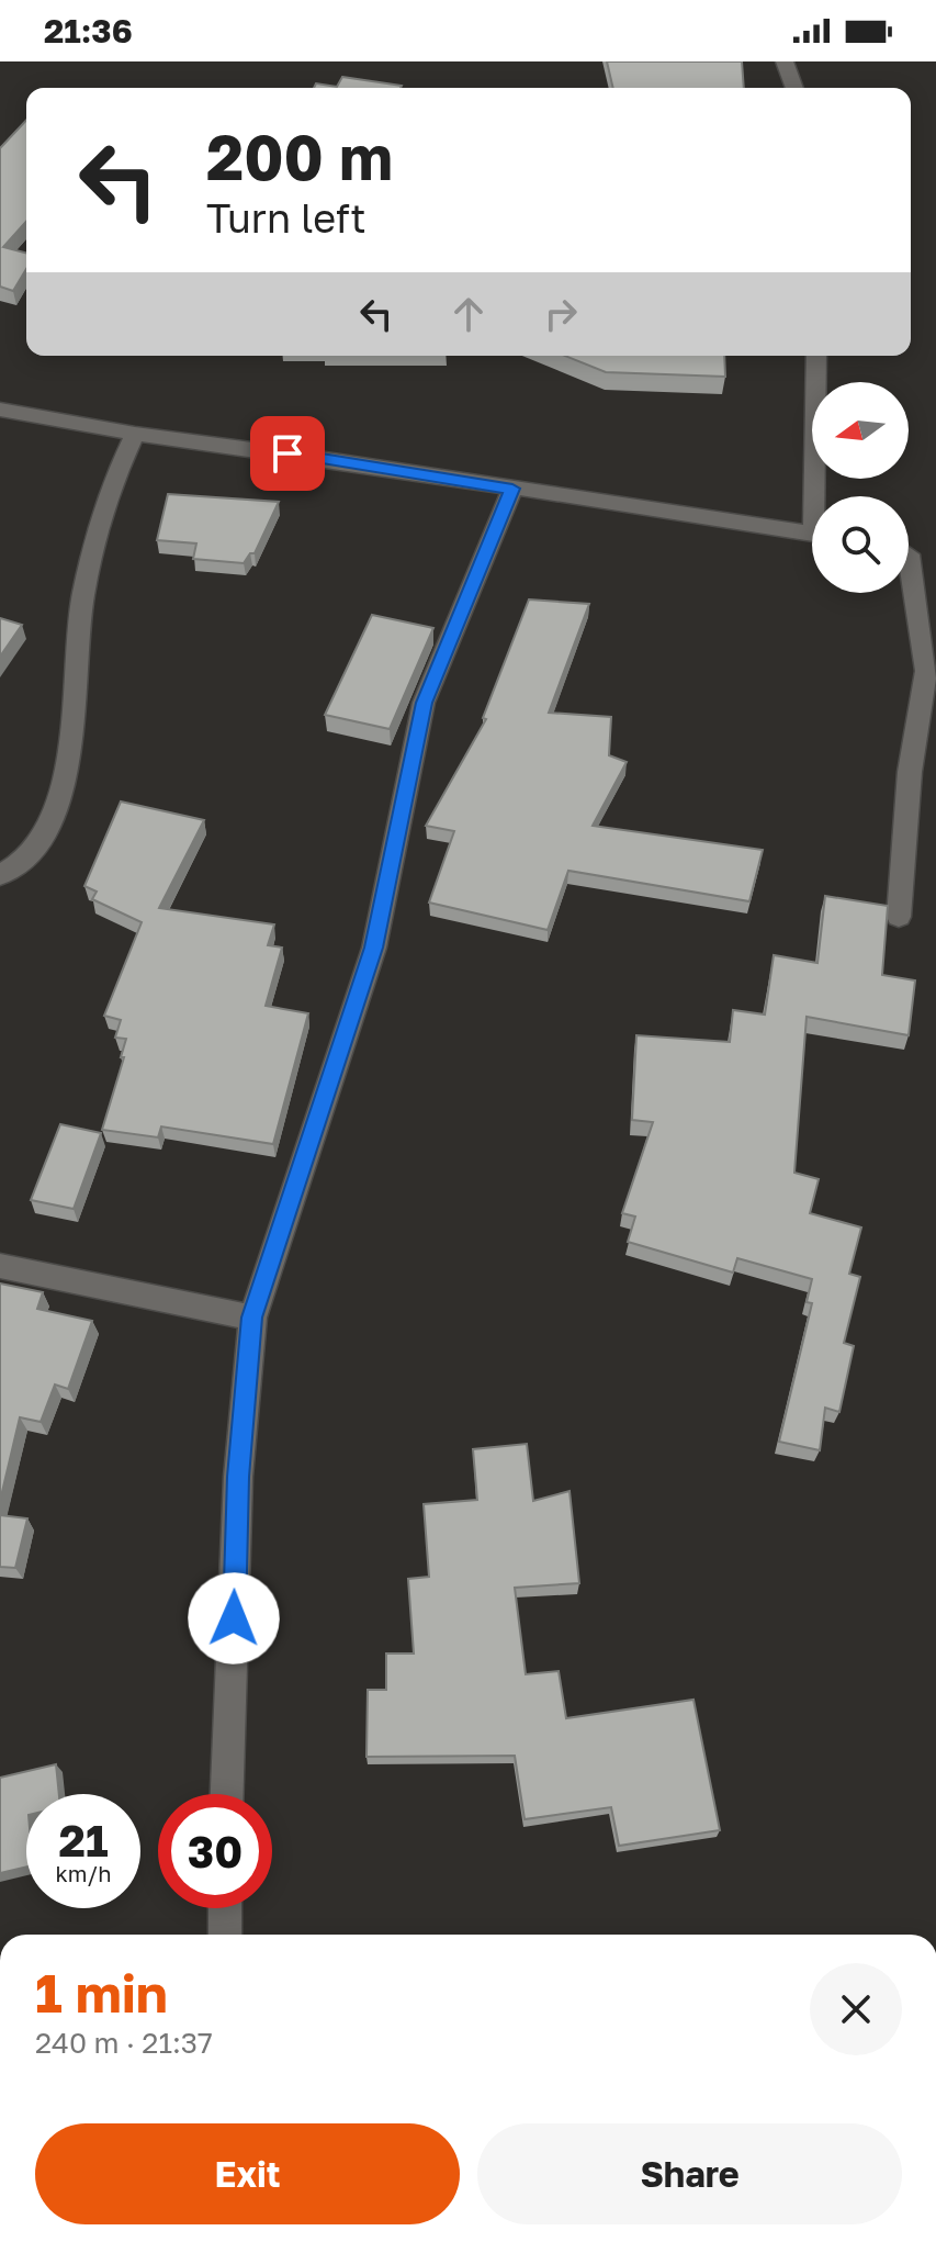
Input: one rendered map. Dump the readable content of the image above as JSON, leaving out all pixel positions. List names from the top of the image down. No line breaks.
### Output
{"north":"left","page":{"status":"21:36","turn":["200 m","Turn left"],"speed":"21 km/h","limit":"30","heading":["1 min","240 m · 21:37"],"buttons":["Exit","Share"]}}
